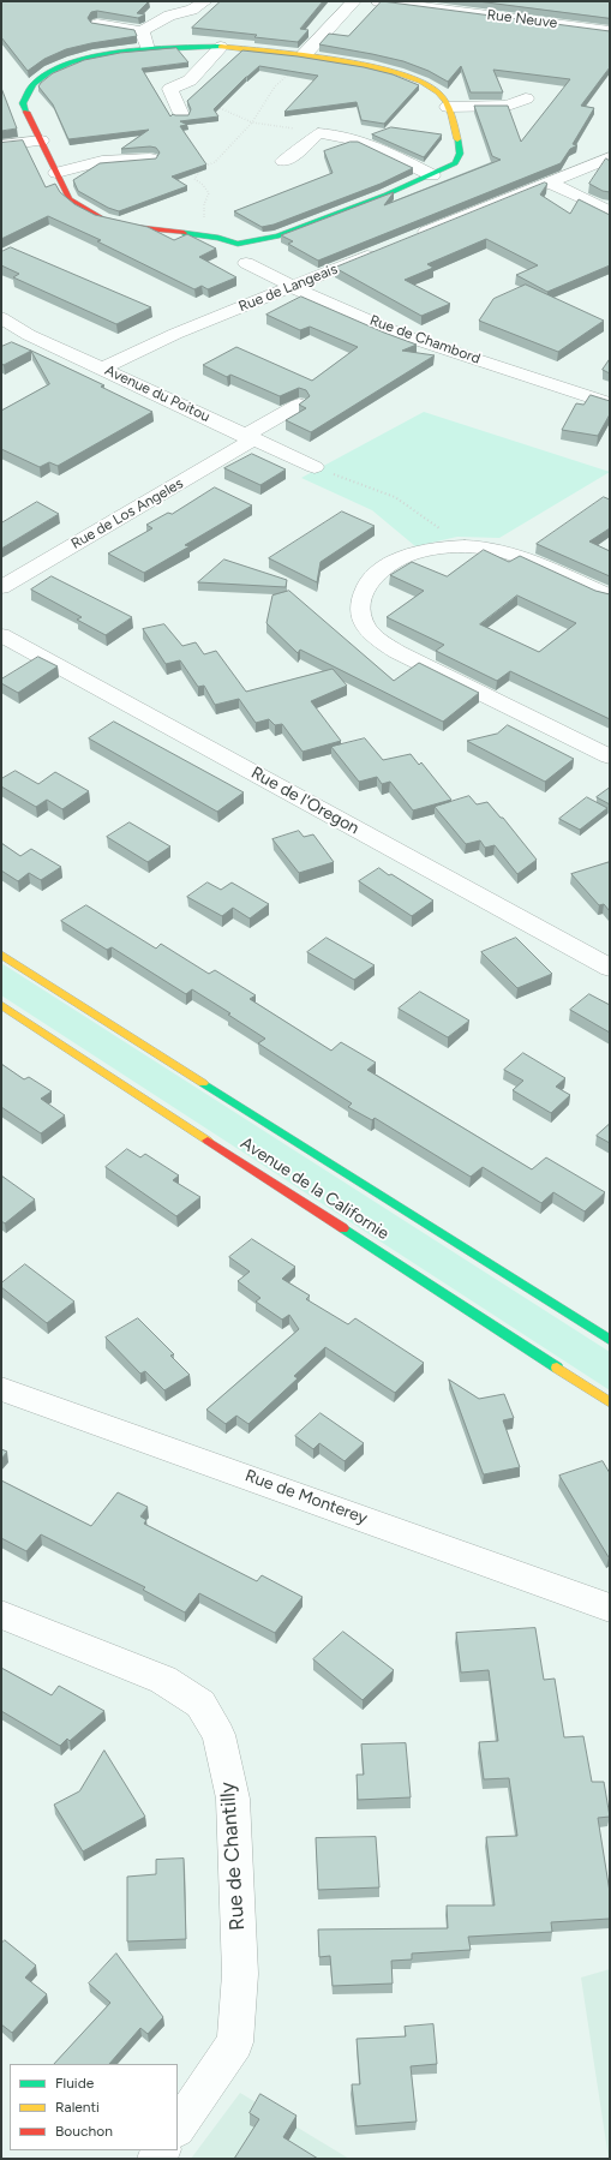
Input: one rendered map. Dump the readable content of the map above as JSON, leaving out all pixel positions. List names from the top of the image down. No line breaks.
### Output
{"streets":{"street":["Rue Neuve","Rue de Langeais","Rue de Chambord","Avenue du Poitou","Rue de Los Angeles","Rue de l'Oregon","Avenue de la Californie","Rue de Monterey","Rue de Chantilly"]},"crossings":[["Rue de Langeais","Rue de Chambord"],["Rue de Langeais","Avenue du Poitou"],["Avenue du Poitou","Rue de Los Angeles"]],"legend":["Fluide","Ralenti","Bouchon"]}
